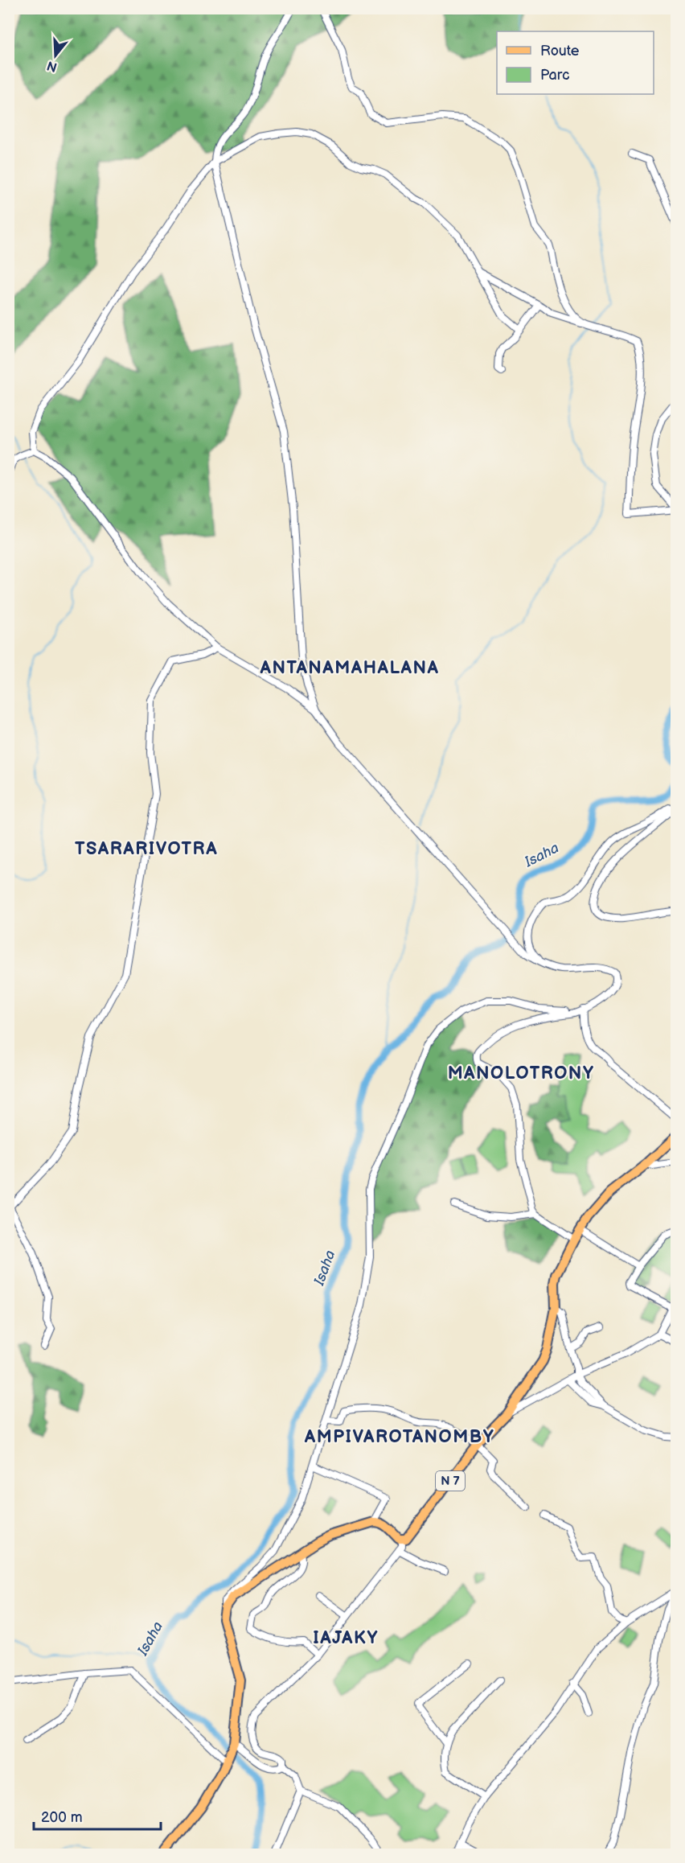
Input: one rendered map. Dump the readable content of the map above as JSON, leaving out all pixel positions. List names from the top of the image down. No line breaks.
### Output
{"streets":{"main road":["N 7"]},"districts":["ANTANAMAHALANA","TSARARIVOTRA","MANOLOTRONY","AMPIVAROTANOMBY","IAJAKY"],"water":["Isaha"],"legend":["Route","Parc"],"scale_bar":"200 m","north":"bottom"}
